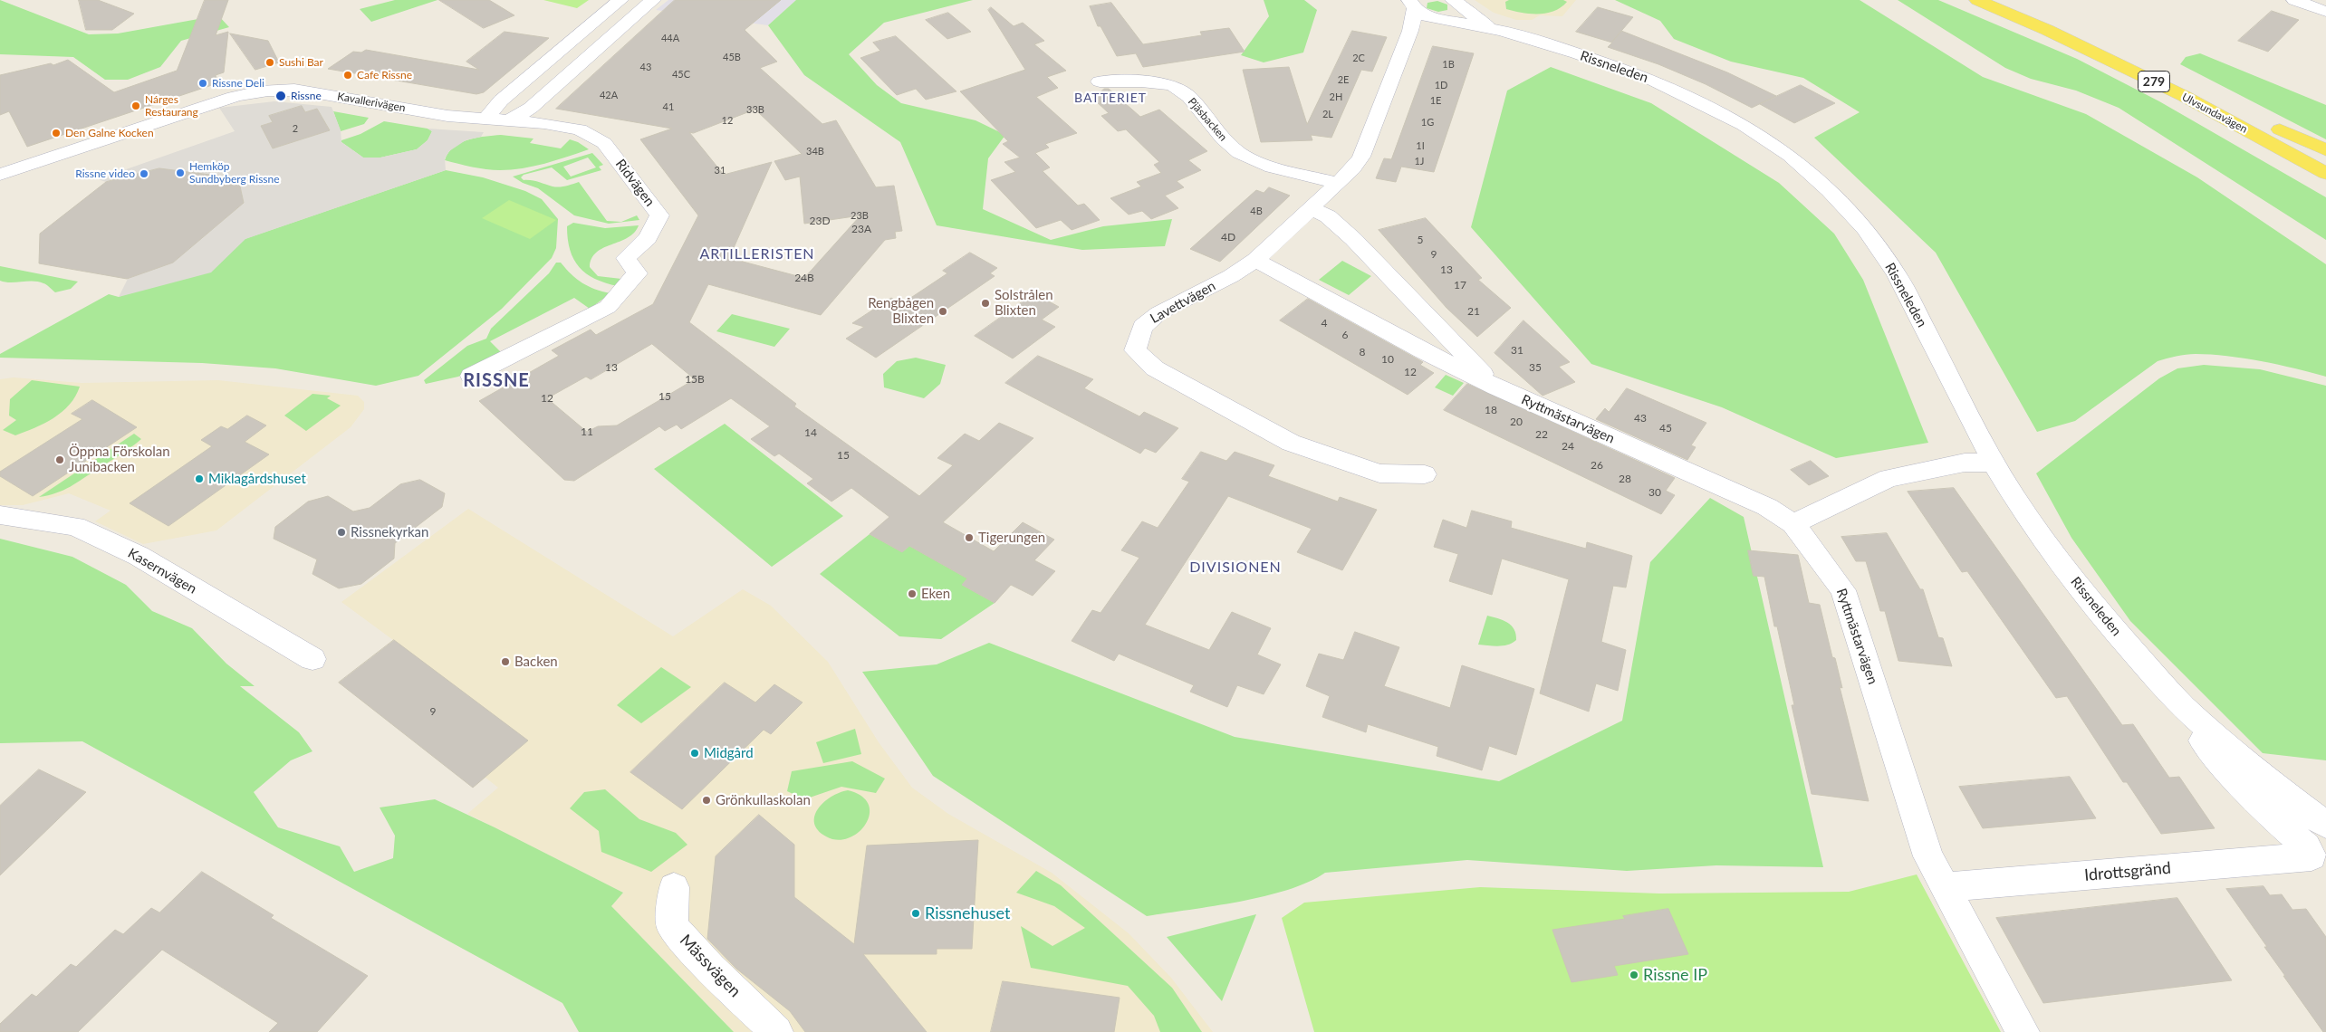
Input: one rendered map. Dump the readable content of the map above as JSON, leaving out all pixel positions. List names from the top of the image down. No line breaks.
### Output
{"streets":{"main road":["279","Ulvsundavägen"],"street":["Rissneleden","Kavallerivägen","Pjäsbacken","Ridvägen","Lavettvägen","Ryttmästarvägen","Kasernvägen","Idrottsgränd","Mässvägen"]},"crossings":[["Rissneleden","Lavettvägen"],["Rissneleden","Idrottsgränd"],["Kavallerivägen","Ridvägen"],["Pjäsbacken","Lavettvägen"],["Lavettvägen","Ryttmästarvägen"],["Ryttmästarvägen","Idrottsgränd"]],"districts":["BATTERIET","ARTILLERISTEN","RISSNE","DIVISIONEN"],"places":["Sushi Bar","Cafe Rissne","Rissne Deli","Rissne","Nárges Restaurang","Den Galne Kocken","Hemköp Sundbyberg Rissne","Rissne video","Solstrålen Blixten","Rengbågen Blixten","Öppna Förskolan Junibacken","Miklagårdshuset","Rissnekyrkan","Tigerungen","Eken","Backen","Midgård","Grönkullaskolan","Rissnehuset","Rissne IP"],"house_numbers":["44A","45B","2C","1B","43","45C","2E","1D","42A","2H","1E","41","33B","2L","12","1G","2","1I","34B","1J","31","4B","23B","23D","23A","4D","5","9","13","24B","17","21","4","6","31","8","10","13","35","12","15B","15","12","18","43","20","45","11","14","22","24","15","26","28","30","9"]}
